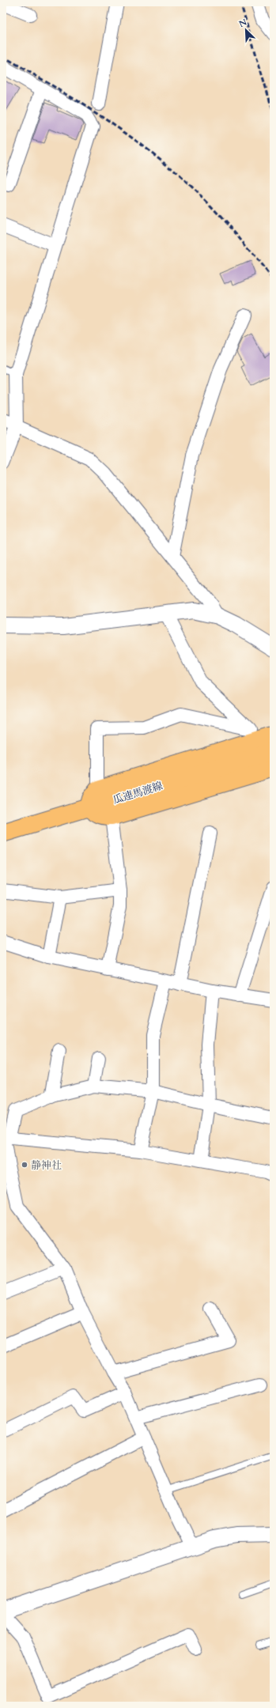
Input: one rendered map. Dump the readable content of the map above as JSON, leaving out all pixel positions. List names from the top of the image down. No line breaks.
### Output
{"streets":{"main road":["瓜連馬渡線"]},"places":["静神社"],"north":"top left"}
